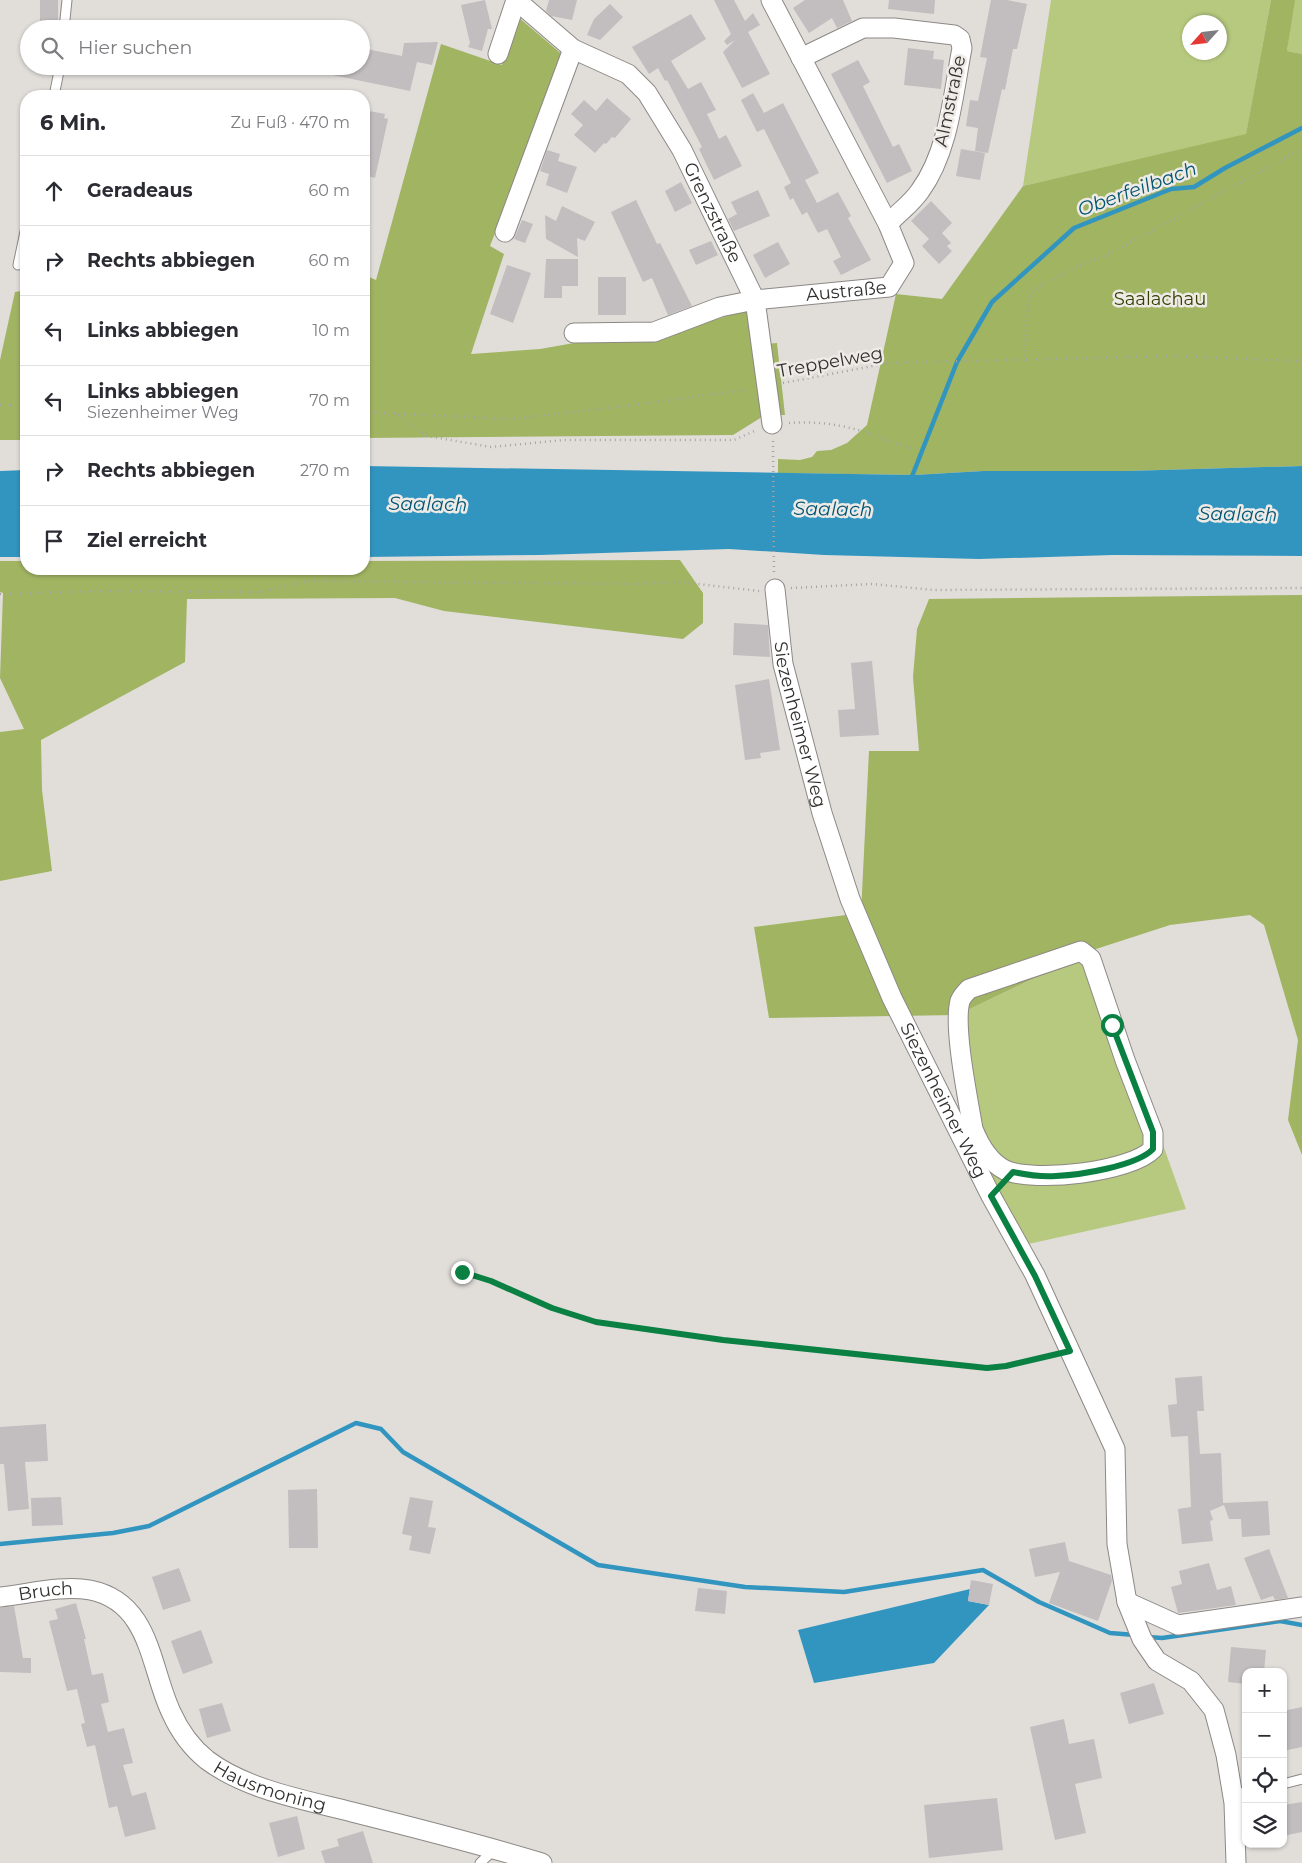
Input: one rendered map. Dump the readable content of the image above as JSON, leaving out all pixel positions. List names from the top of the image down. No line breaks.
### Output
{"streets":{"street":["Almstraße","Grenzstraße","Austraße","Siezenheimer Weg","Bruch","Hausmoning"],"path":["Treppelweg"]},"crossings":[["Almstraße","Austraße"],["Grenzstraße","Austraße"],["Grenzstraße","Treppelweg"],["Bruch","Hausmoning"]],"water":["Oberfeilbach","Saalach"],"parks":["Saalachau"],"north":"bottom left","page":{"search":"Hier suchen","heading":["6 Min.","Zu Fuß · 470 m"],"list":[["Geradeaus","60 m"],["Rechts abbiegen","60 m"],["Links abbiegen","10 m"],["Links abbiegen","Siezenheimer Weg","70 m"],["Rechts abbiegen","270 m"],"Ziel erreicht"],"map_buttons":["+","−"]}}
